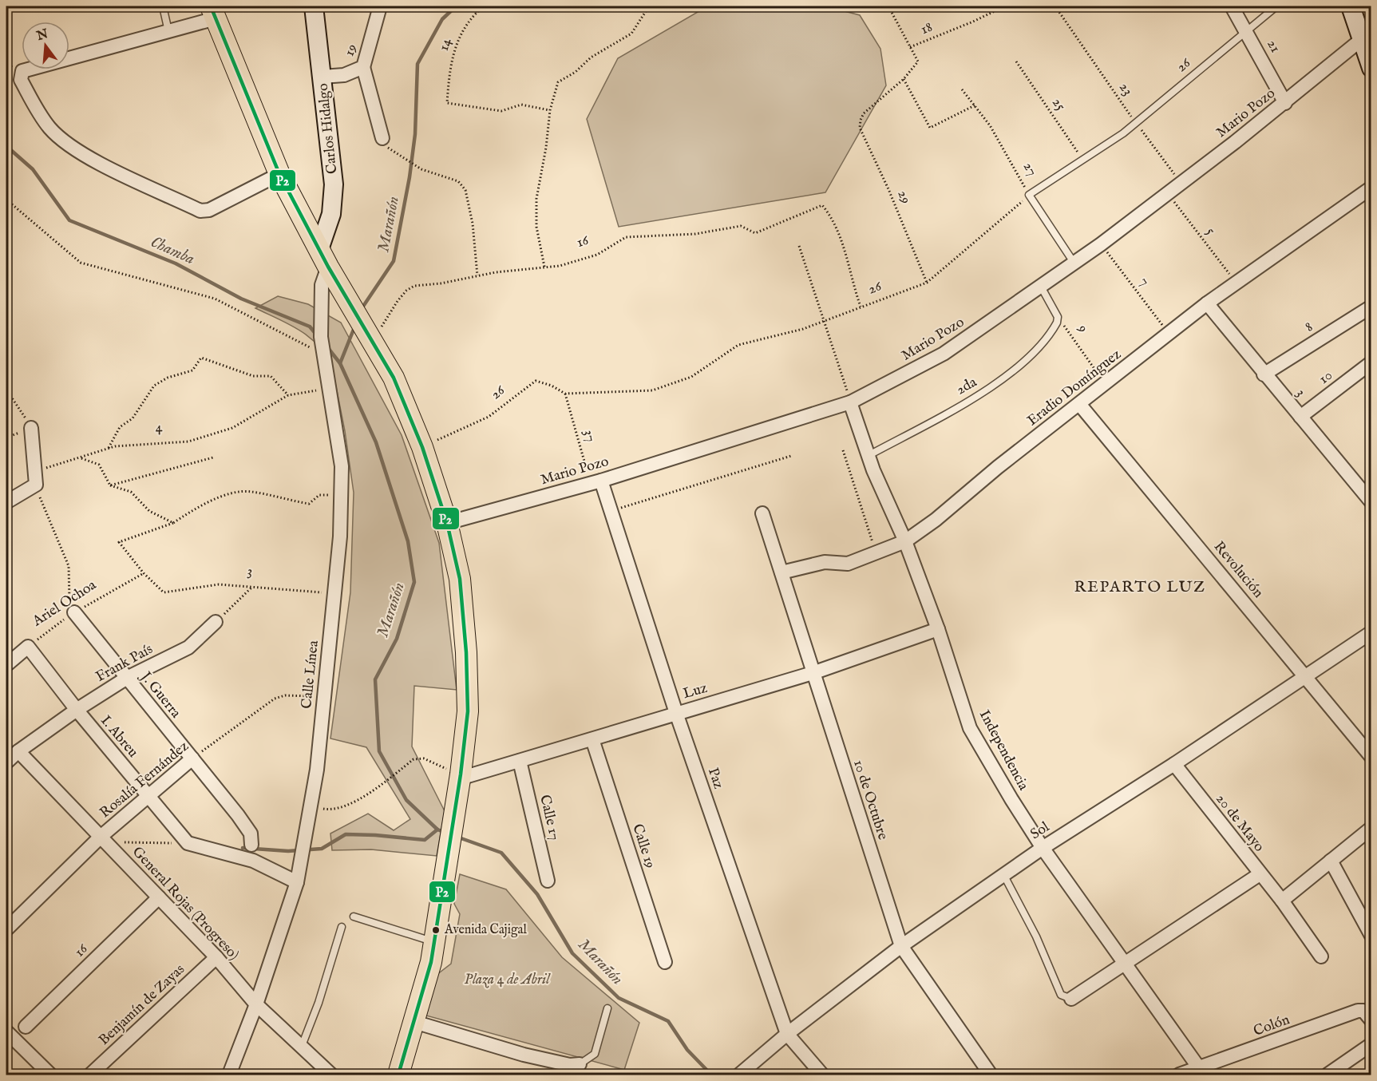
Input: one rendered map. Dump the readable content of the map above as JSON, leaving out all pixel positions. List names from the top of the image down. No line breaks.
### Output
{"streets":{"street":["21","19","Mario Pozo","Carlos Hidalgo","16","8","10","Eradio Domínguez","3","Revolución","Ariel Ochoa","Frank País","Calle Línea","Luz","J. Guerra","I. Abreu","Independencia","Paz","Rosalía Fernández","10 de Octubre","Calle 17","20 de Mayo","Sol","Calle 19","General Rojas (Progreso)","Benjamín de Zayas","Colón"],"lane":["26","27","9","2da"],"path":["18","14","23","25","29","5","7","4","37"]},"crossings":[["21","26"],["21","Mario Pozo"],["19","Carlos Hidalgo"],["26","23"],["26","25"],["26","27"],["26","29"],["26","16"],["26","37"],["23","Mario Pozo"],["Mario Pozo","27"],["Mario Pozo","5"],["Mario Pozo","7"],["Mario Pozo","9"],["Mario Pozo","37"],["Mario Pozo","Independencia"],["Mario Pozo","Paz"],["Carlos Hidalgo","Calle Línea"],["5","Eradio Domínguez"],["16","General Rojas (Progreso)"],["7","Eradio Domínguez"],["8","3"],["9","2da"],["9","Eradio Domínguez"],["10","3"],["2da","Independencia"],["Eradio Domínguez","3"],["Eradio Domínguez","Revolución"],["Eradio Domínguez","Independencia"],["Eradio Domínguez","10 de Octubre"],["3","Ariel Ochoa"],["3","Calle Línea"],["37","Paz"],["Revolución","Sol"],["Ariel Ochoa","J. Guerra"],["Ariel Ochoa","I. Abreu"],["Frank País","J. Guerra"],["Frank País","I. Abreu"],["Frank País","General Rojas (Progreso)"],["Calle Línea","Rosalía Fernández"],["Calle Línea","General Rojas (Progreso)"],["Luz","Independencia"],["Luz","Paz"],["Luz","10 de Octubre"],["Luz","Calle 17"],["Luz","Calle 19"],["J. Guerra","Rosalía Fernández"],["I. Abreu","Rosalía Fernández"],["Independencia","Sol"],["Independencia","Colón"],["Paz","Sol"],["Rosalía Fernández","General Rojas (Progreso)"],["10 de Octubre","Sol"],["20 de Mayo","Sol"],["General Rojas (Progreso)","Benjamín de Zayas"]],"districts":["REPARTO LUZ"],"water":["Marañón","Chamba"],"parks":["Plaza 4 de Abril"],"places":["Avenida Cajigal"],"lines":["transit line P2"],"north":"top"}
